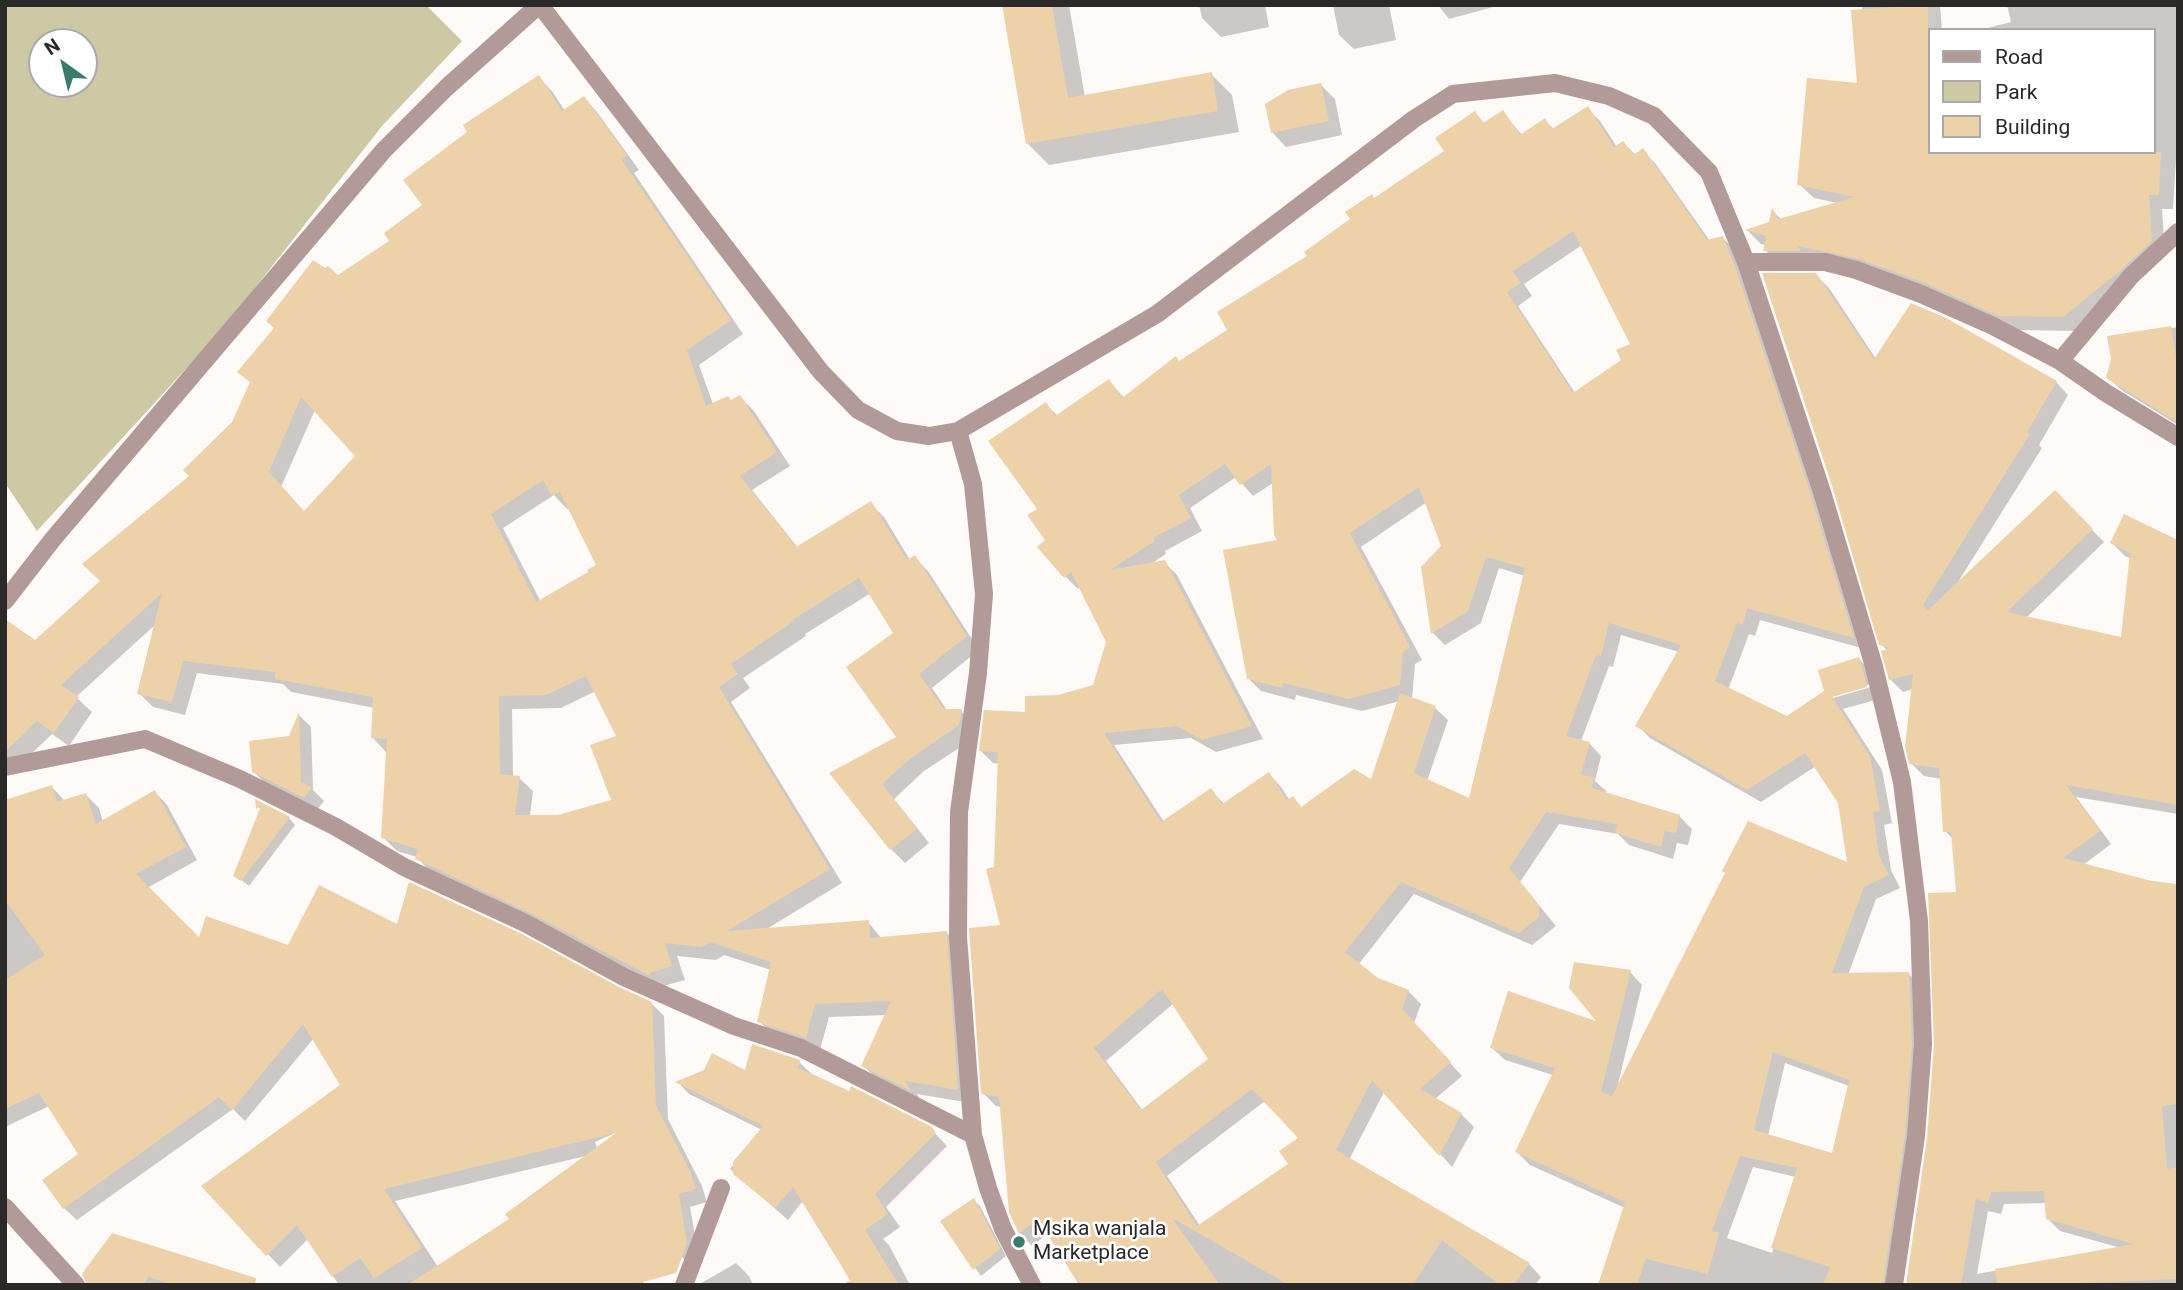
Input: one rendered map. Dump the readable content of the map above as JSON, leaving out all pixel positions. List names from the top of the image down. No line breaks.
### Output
{"places":["Msika wanjala Marketplace"],"legend":["Road","Park","Building"],"north":"top left"}
